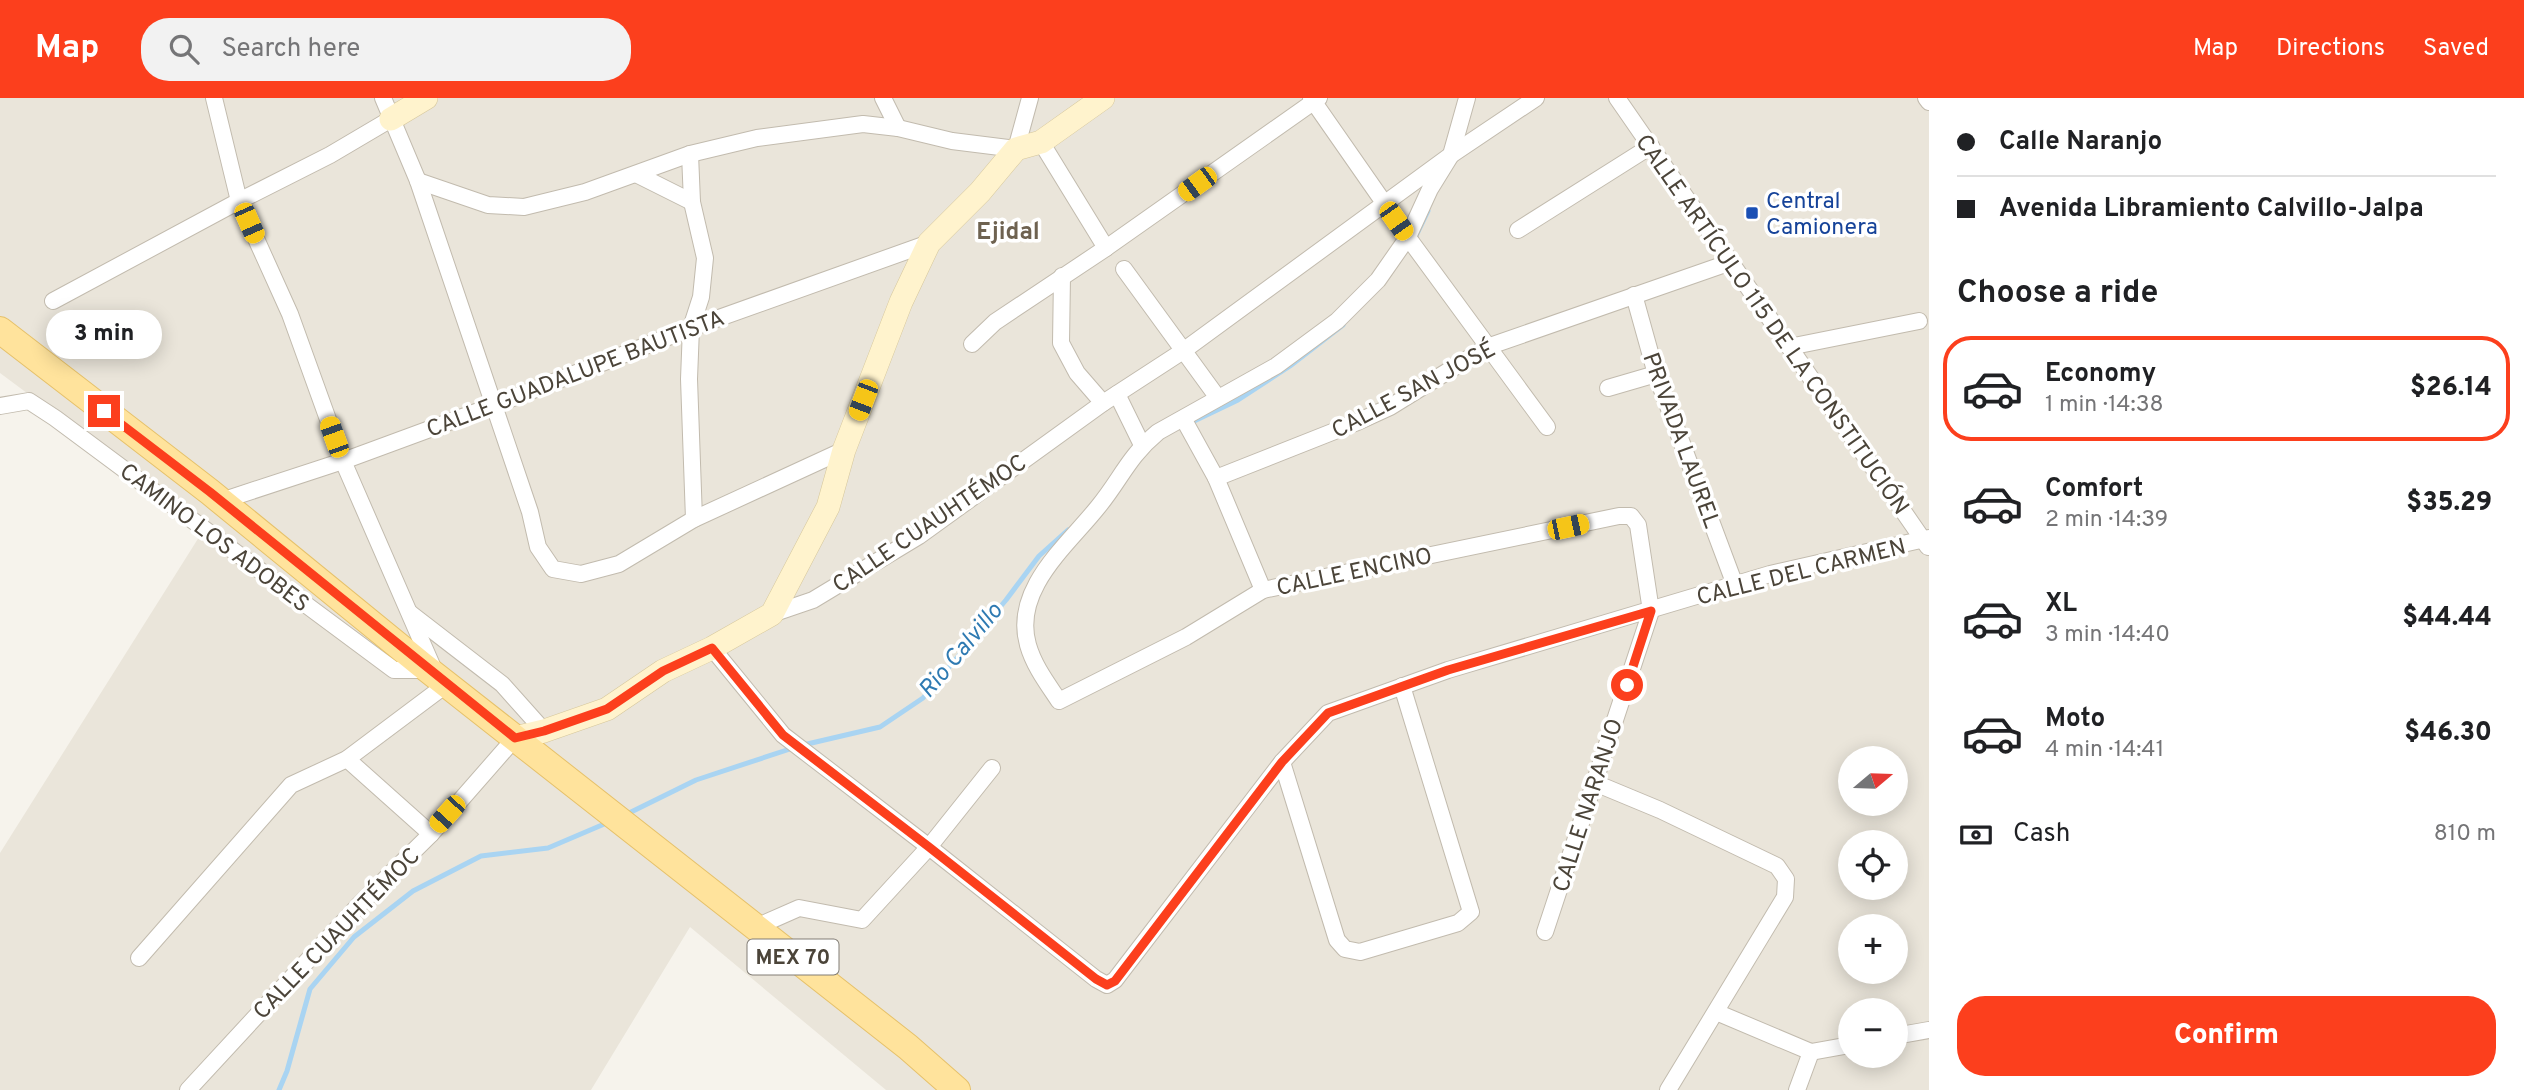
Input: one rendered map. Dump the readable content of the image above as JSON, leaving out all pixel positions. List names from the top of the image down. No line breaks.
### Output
{"streets":{"main road":["MEX 70"],"street":["CALLE ARTÍCULO 115 DE LA CONSTITUCIÓN","CALLE GUADALUPE BAUTISTA","CALLE SAN JOSÉ","PRIVADA LAUREL","CALLE CUAUHTÉMOC","CAMINO LOS ADOBES","CALLE ENCINO","CALLE DEL CARMEN","CALLE NARANJO"]},"crossings":[["CALLE ARTÍCULO 115 DE LA CONSTITUCIÓN","CALLE SAN JOSÉ"],["CALLE ARTÍCULO 115 DE LA CONSTITUCIÓN","CALLE DEL CARMEN"],["CALLE GUADALUPE BAUTISTA","MEX 70"],["CALLE SAN JOSÉ","PRIVADA LAUREL"],["PRIVADA LAUREL","CALLE DEL CARMEN"],["CALLE CUAUHTÉMOC","MEX 70"],["CAMINO LOS ADOBES","MEX 70"],["CALLE ENCINO","CALLE NARANJO"],["CALLE DEL CARMEN","CALLE NARANJO"]],"districts":["Ejidal"],"water":["Rio Calvillo"],"places":{"transit":["Central Camionera"]},"north":"right","page":{"header":"Map","search":"Search here","nav":["Map","Directions","Saved"],"banner":["Calle Naranjo","Avenida Libramiento Calvillo-Jalpa"],"heading":"Choose a ride","bubble":"3 min","list":[{"name":"Economy","note":"1 min · 14:38","value":"$26.14"},{"name":"Comfort","note":"2 min · 14:39","value":"$35.29"},{"name":"XL","note":"3 min · 14:40","value":"$44.44"},{"name":"Moto","note":"4 min · 14:41","value":"$46.30"}],"map_buttons":["+","−"],"pay":["Cash","810 m"],"buttons":"Confirm"}}
